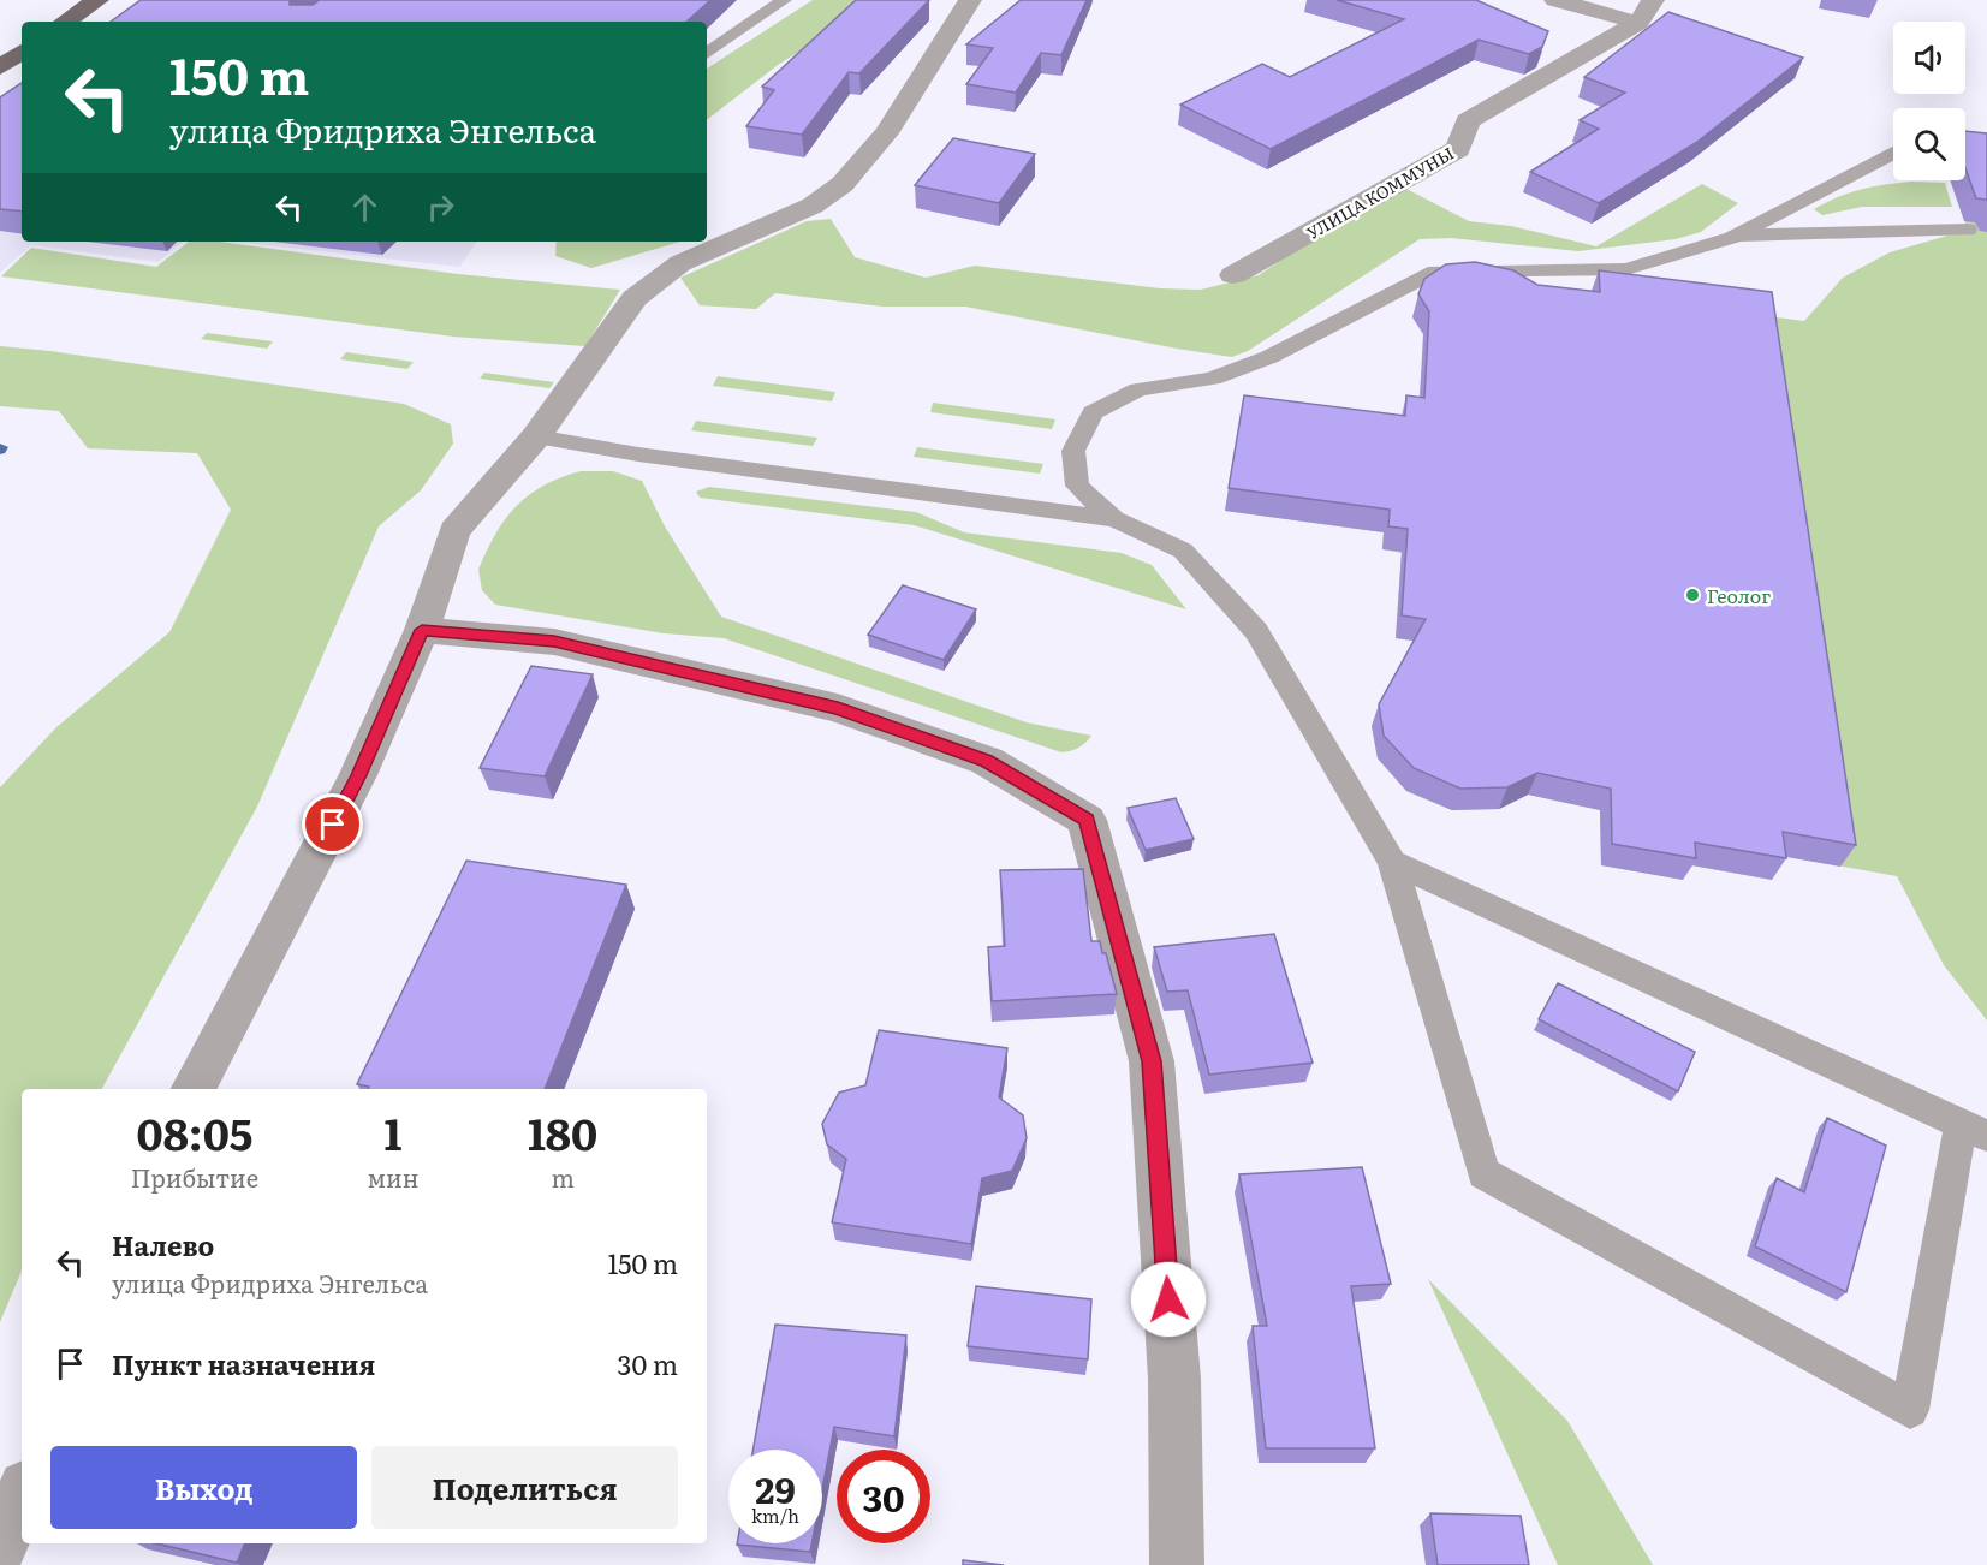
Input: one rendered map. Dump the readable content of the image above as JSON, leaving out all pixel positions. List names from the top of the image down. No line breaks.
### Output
{"streets":{"street":["УЛИЦА КОММУНЫ"]},"places":["Геолог"],"page":{"turn":["150 m","улица Фридриха Энгельса"],"eta":["08:05","Прибытие","1","мин","180","m"],"list":[{"name":"Налево","note":"улица Фридриха Энгельса","value":"150 m"},{"name":"Пункт назначения","value":"30 m"}],"buttons":["Выход","Поделиться"],"speed":"29 km/h","limit":"30"}}
